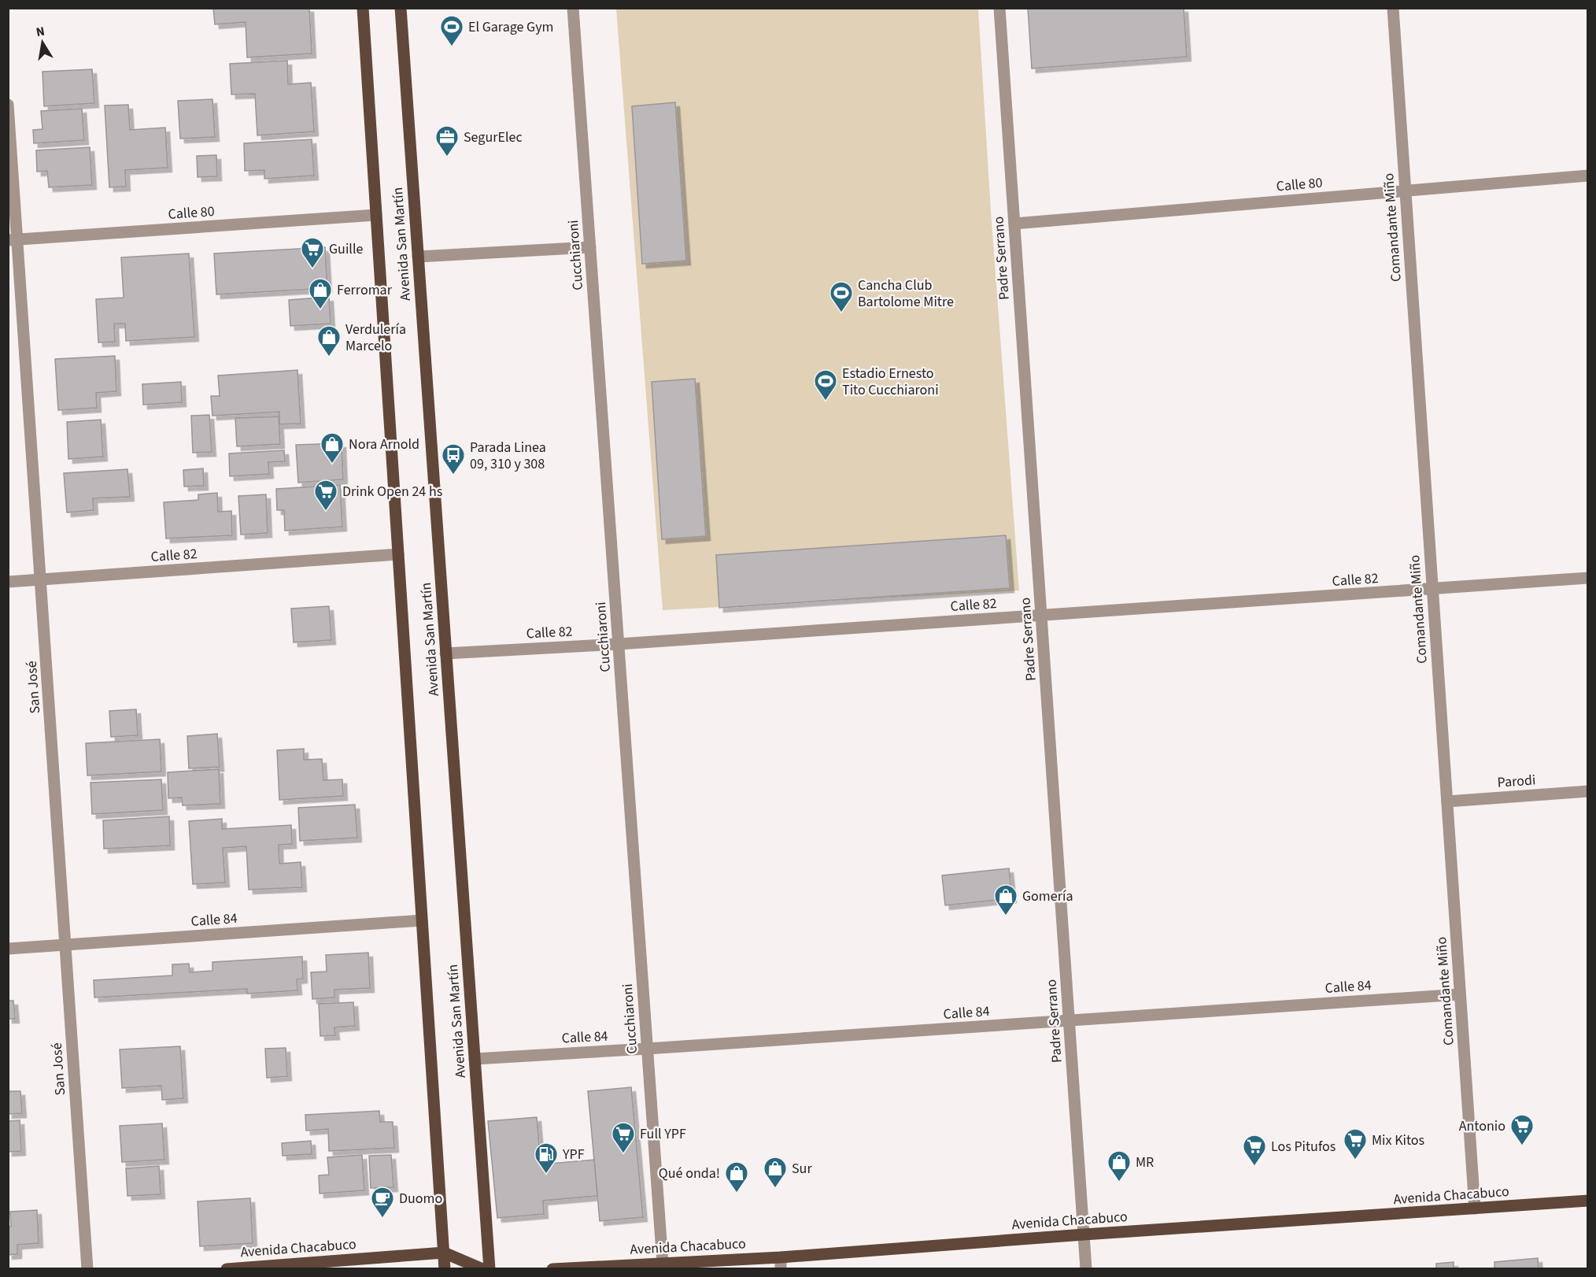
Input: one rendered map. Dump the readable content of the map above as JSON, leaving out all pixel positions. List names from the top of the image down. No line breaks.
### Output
{"streets":{"main road":["Avenida San Martín","Avenida Chacabuco"],"street":["Calle 80","Comandante Miño","Cucchiaroni","Padre Serrano","Calle 82","San José","Parodi","Calle 84"]},"crossings":[["Calle 80","Comandante Miño"],["Calle 80","Avenida San Martín"],["Calle 80","Padre Serrano"],["Calle 80","San José"],["Comandante Miño","Calle 82"],["Comandante Miño","Parodi"],["Comandante Miño","Calle 84"],["Comandante Miño","Avenida Chacabuco"],["Avenida San Martín","Calle 82"],["Avenida San Martín","Calle 84"],["Avenida San Martín","Avenida Chacabuco"],["Cucchiaroni","Calle 82"],["Cucchiaroni","Calle 84"],["Cucchiaroni","Avenida Chacabuco"],["Padre Serrano","Calle 82"],["Padre Serrano","Calle 84"],["Padre Serrano","Avenida Chacabuco"],["Calle 82","San José"],["San José","Calle 84"]],"places":{"sports":["El Garage Gym","Cancha Club Bartolome Mitre","Estadio Ernesto Tito Cucchiaroni"],"office":["SegurElec"],"supermarket":["Guille","Drink Open 24 hs","Antonio","Full YPF","Mix Kitos","Los Pitufos"],"shop":["Ferromar","Verdulería Marcelo","Nora Arnold","Gomería","MR","Sur","Qué onda!"],"bus stop":["Parada Linea 09, 310 y 308"],"fuel station":["YPF"],"cafe":["Duomo"]},"north":"top"}
